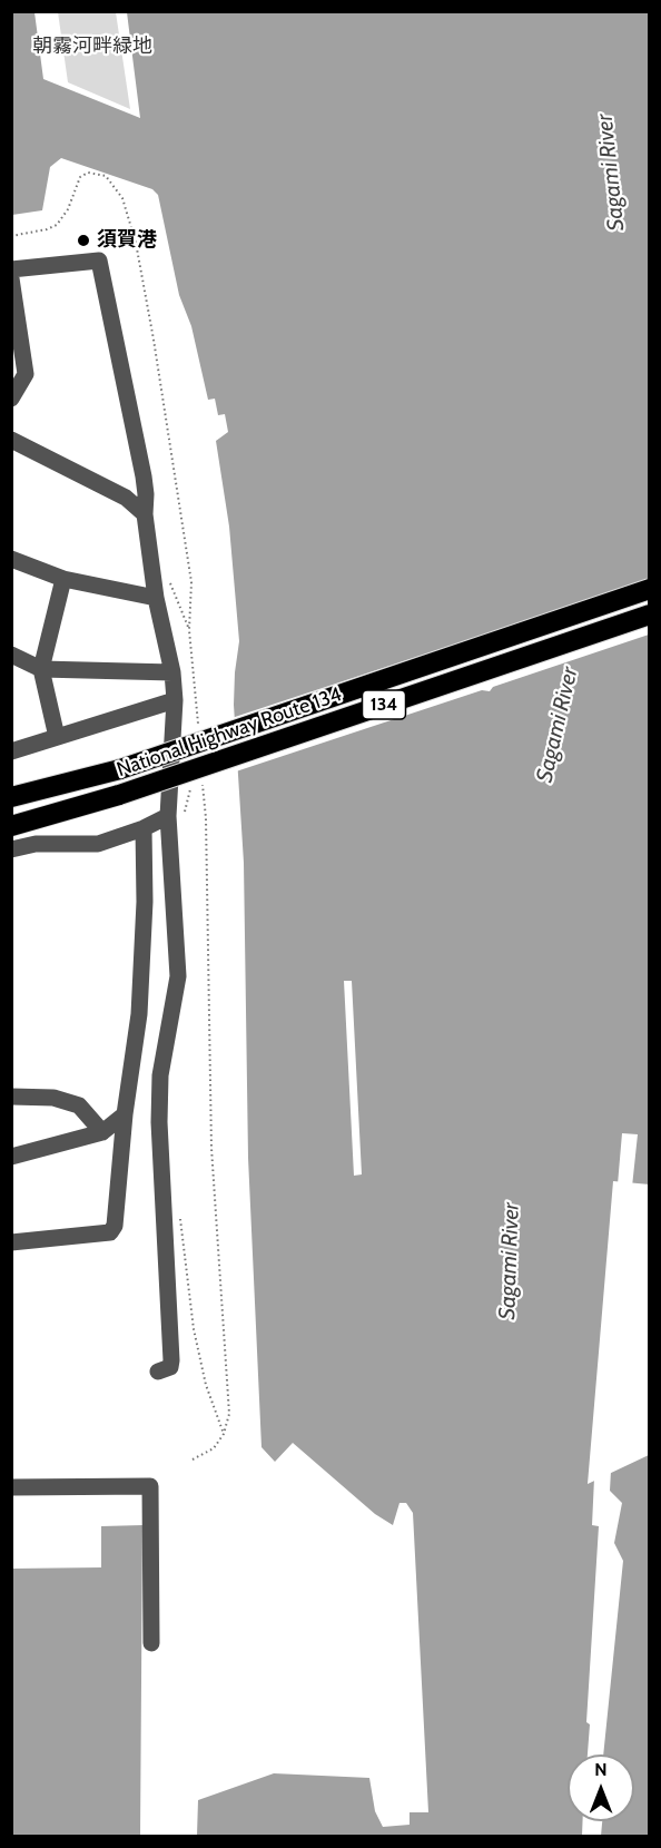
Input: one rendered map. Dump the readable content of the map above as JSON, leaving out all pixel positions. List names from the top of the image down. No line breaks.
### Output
{"streets":{"highway":["134","National Highway Route 134"]},"water":["Sagami River"],"parks":["朝霧河畔緑地"],"places":["須賀港"],"north":"top"}
